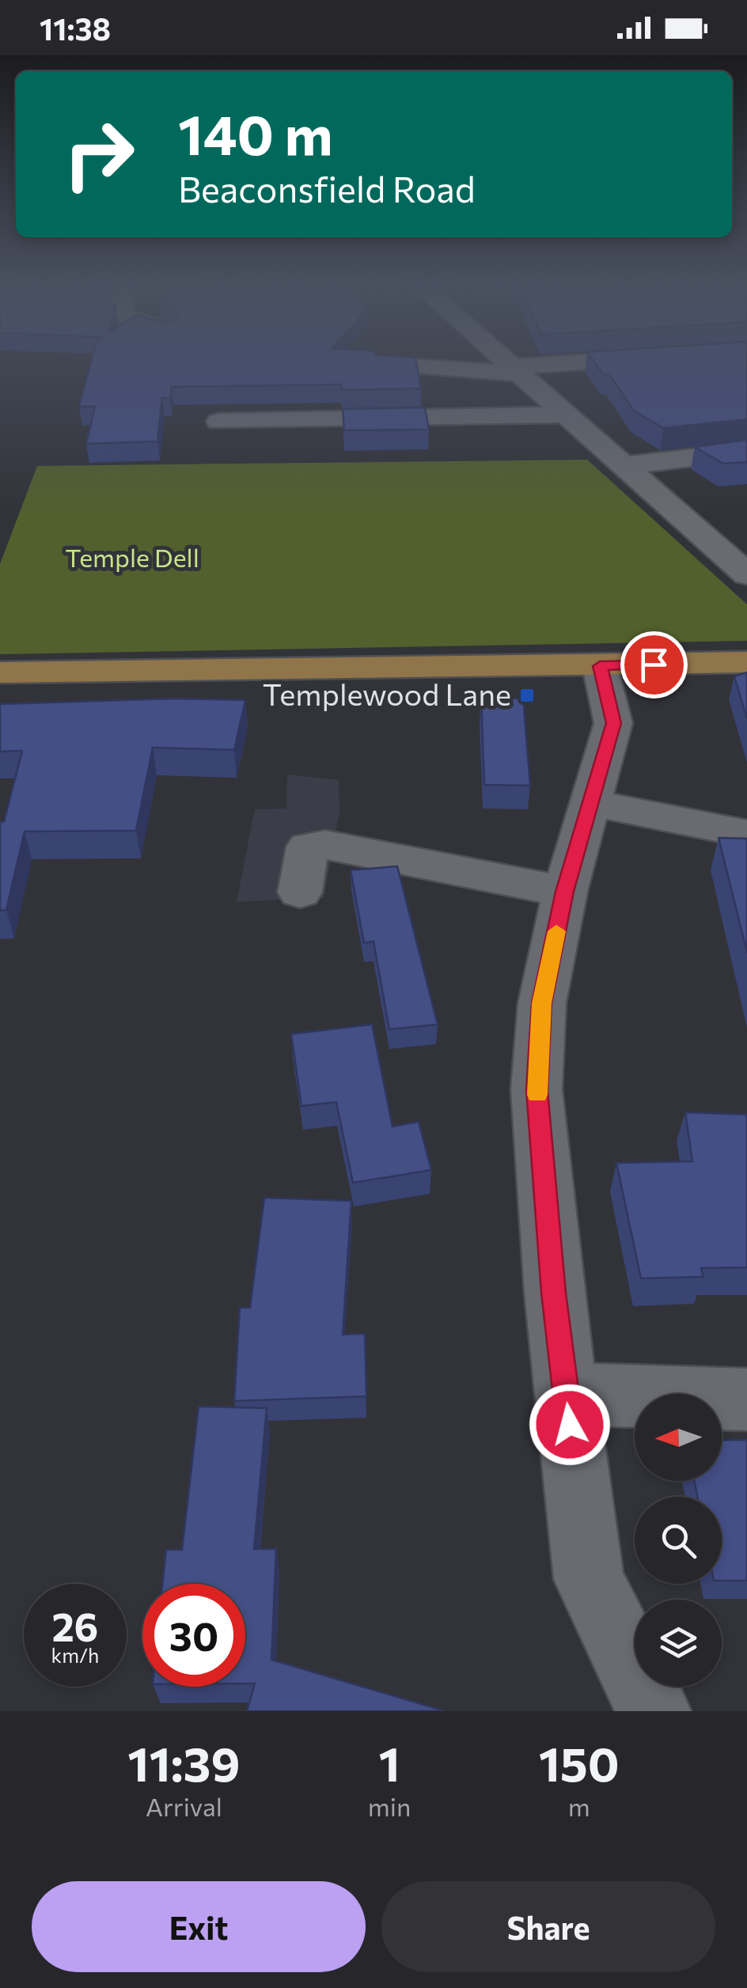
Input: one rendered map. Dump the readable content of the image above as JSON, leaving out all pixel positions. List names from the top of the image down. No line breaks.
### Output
{"parks":["Temple Dell"],"places":{"transit":["Templewood Lane"]},"north":"left","page":{"status":"11:38","turn":["140 m","Beaconsfield Road"],"speed":"26 km/h","limit":"30","eta":["11:39","Arrival","1","min","150","m"],"buttons":["Exit","Share"]}}
